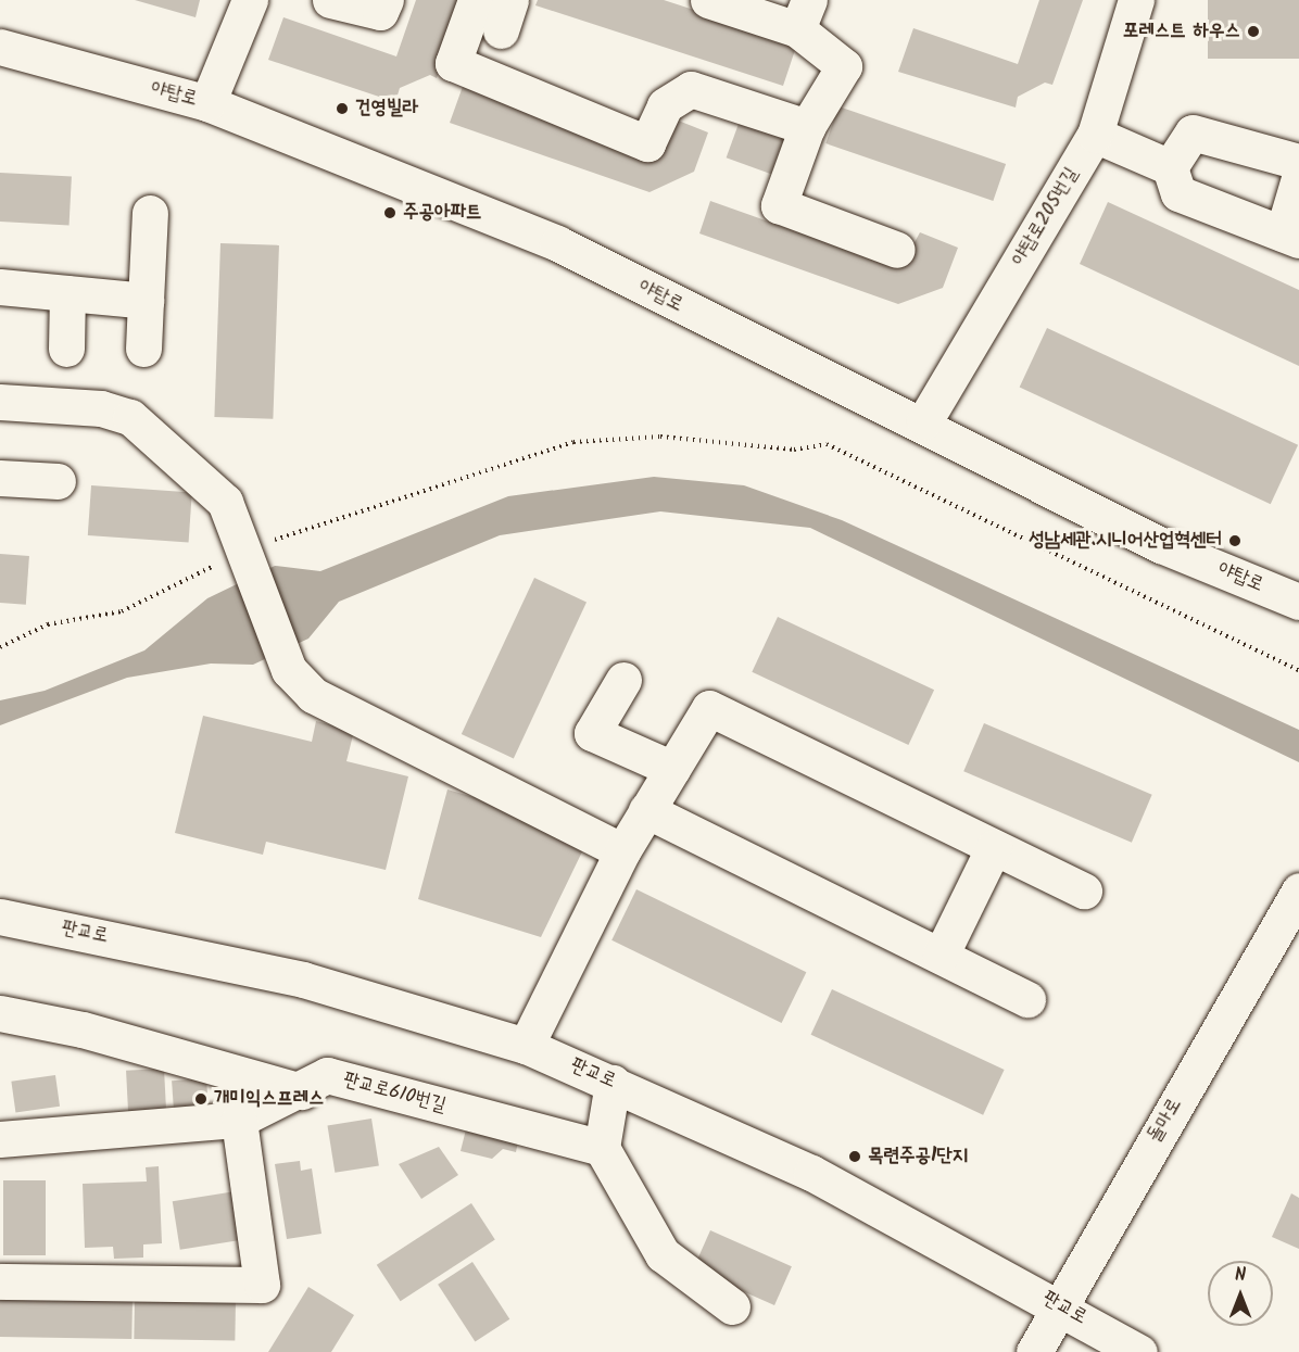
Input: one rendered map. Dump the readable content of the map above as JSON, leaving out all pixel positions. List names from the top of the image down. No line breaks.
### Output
{"streets":{"street":["야탑로","야탑로205번길","판교로","판교로610번길","돌마로"]},"crossings":[["야탑로","야탑로205번길"],["판교로","돌마로"]],"places":["포레스트 하우스","건영빌라","주공아파트","성남세관.시니어산업혁센터","개미익스프레스","목련주공1단지"],"north":"top"}
